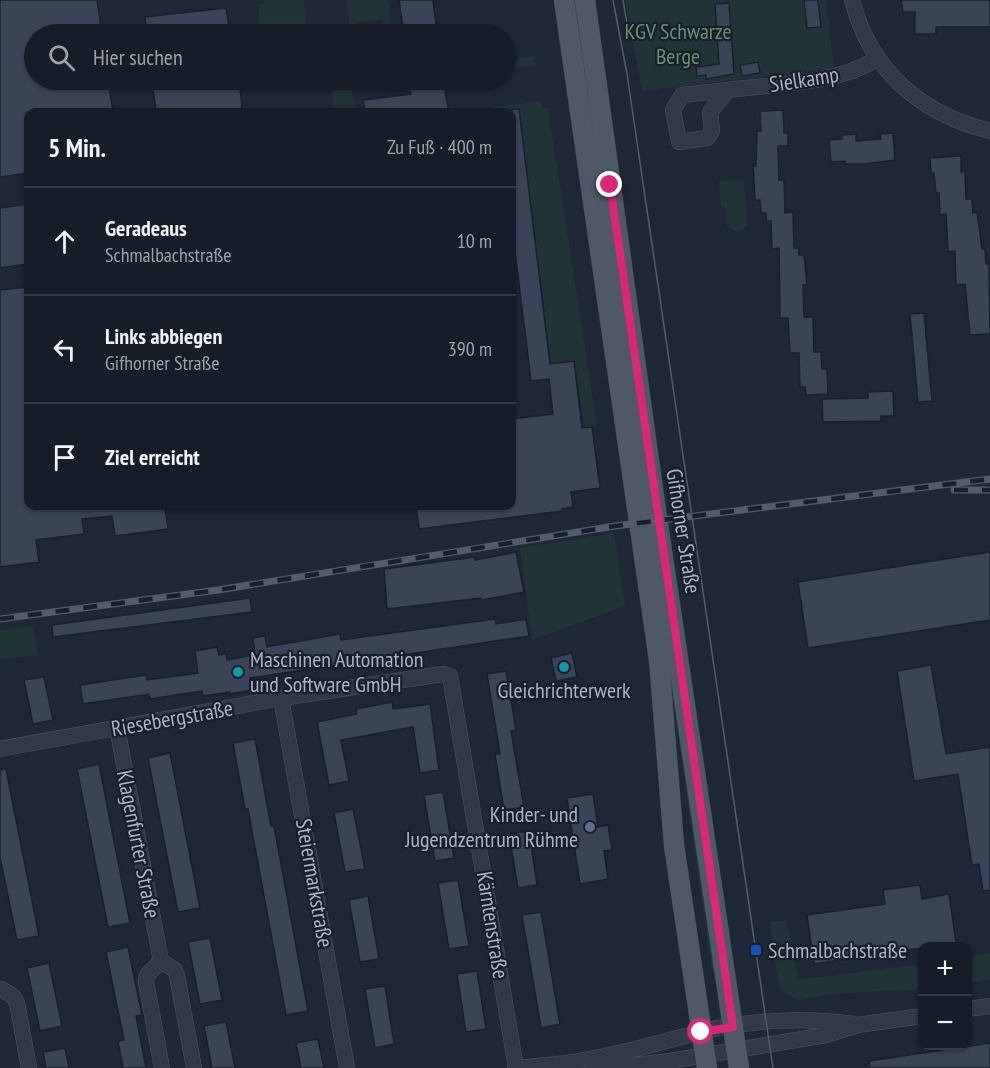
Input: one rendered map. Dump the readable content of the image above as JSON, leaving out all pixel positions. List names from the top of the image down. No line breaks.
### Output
{"streets":{"main road":["Gifhorner Straße"],"street":["Sielkamp","Riesebergstraße","Klagenfurter Straße","Steiermarkstraße","Kärntenstraße"]},"crossings":[["Riesebergstraße","Klagenfurter Straße"],["Riesebergstraße","Steiermarkstraße"],["Riesebergstraße","Kärntenstraße"]],"parks":["KGV Schwarze Berge"],"places":{"other":["Gleichrichterwerk","Maschinen Automation und Software GmbH","Kinder- und Jugendzentrum Rühme"],"transit":["Schmalbachstraße"]},"page":{"search":"Hier suchen","heading":["5 Min.","Zu Fuß · 400 m"],"list":[["Geradeaus","Schmalbachstraße","10 m"],["Links abbiegen","Gifhorner Straße","390 m"],"Ziel erreicht"],"map_buttons":["+","−"]}}
